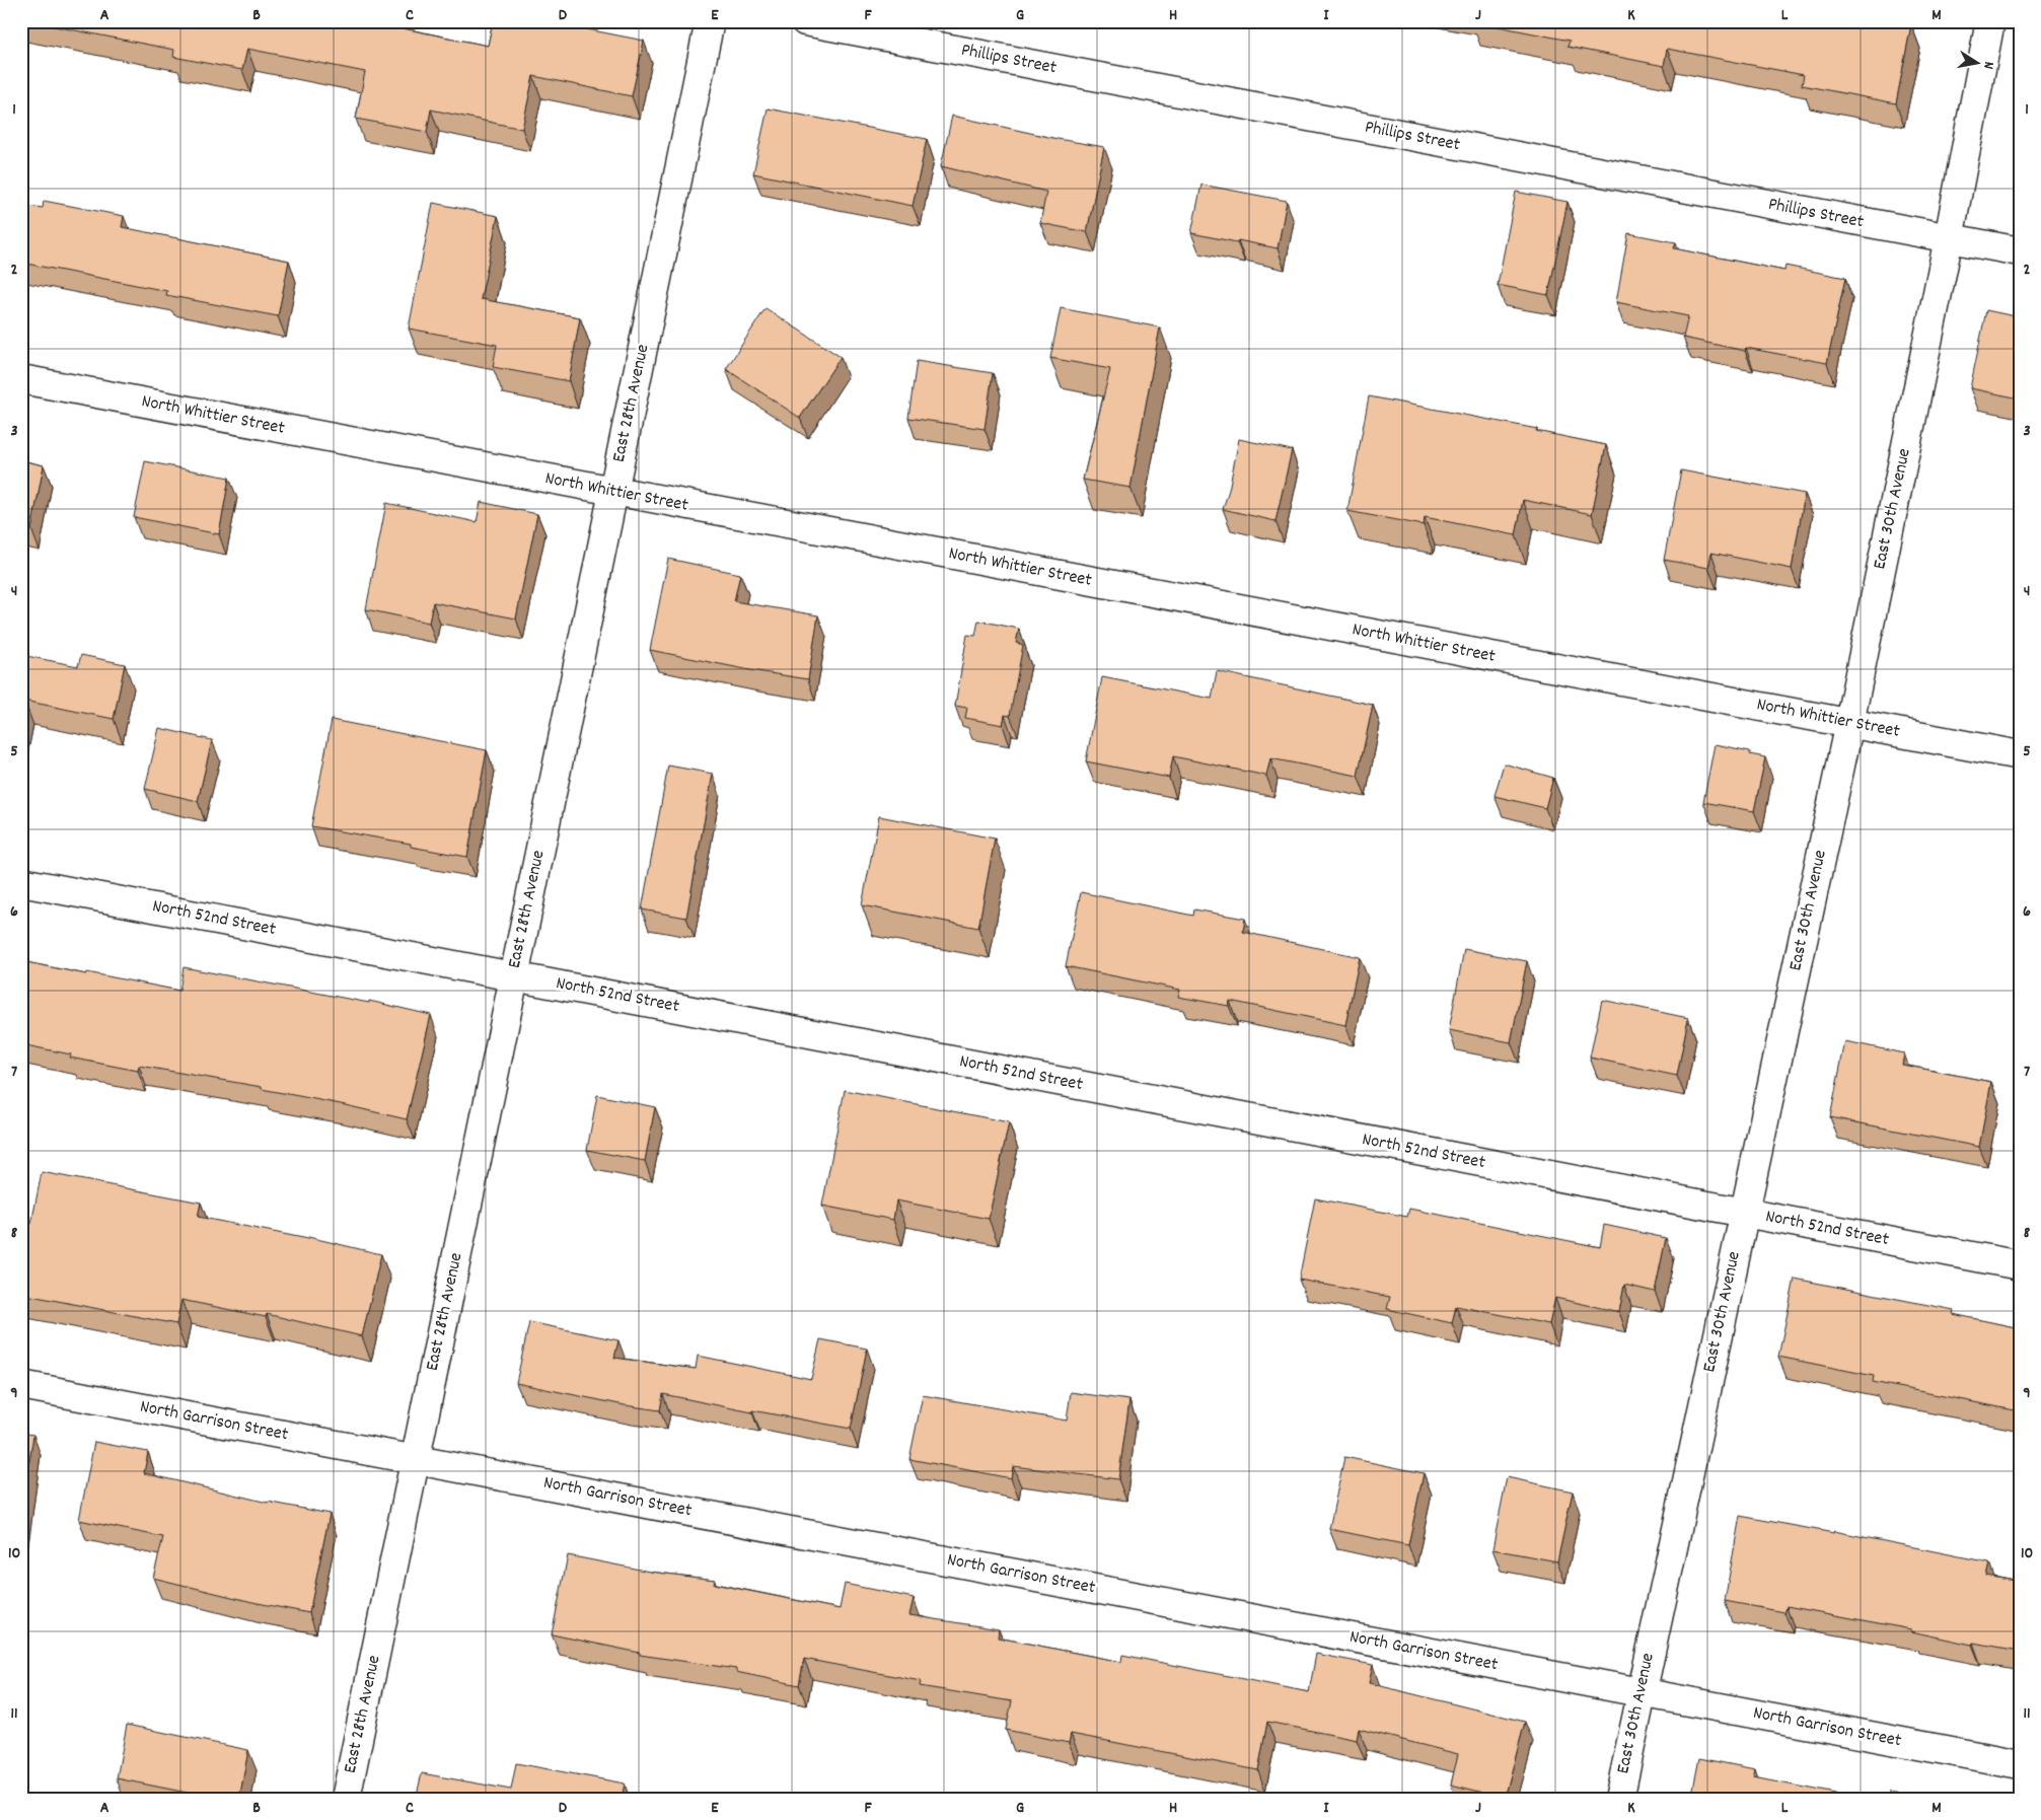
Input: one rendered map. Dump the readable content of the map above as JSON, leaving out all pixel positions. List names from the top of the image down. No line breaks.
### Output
{"streets":{"street":["Phillips Street","East 28th Avenue","North Whittier Street","East 30th Avenue","North 52nd Street","North Garrison Street"]},"crossings":[["Phillips Street","East 30th Avenue"],["East 28th Avenue","North Whittier Street"],["East 28th Avenue","North 52nd Street"],["East 28th Avenue","North Garrison Street"],["North Whittier Street","East 30th Avenue"],["East 30th Avenue","North 52nd Street"],["East 30th Avenue","North Garrison Street"]],"north":"right","grid":{"columns":["A","B","C","D","E","F","G","H","I","J","K","L","M"],"rows":["1","2","3","4","5","6","7","8","9","10","11"]}}
